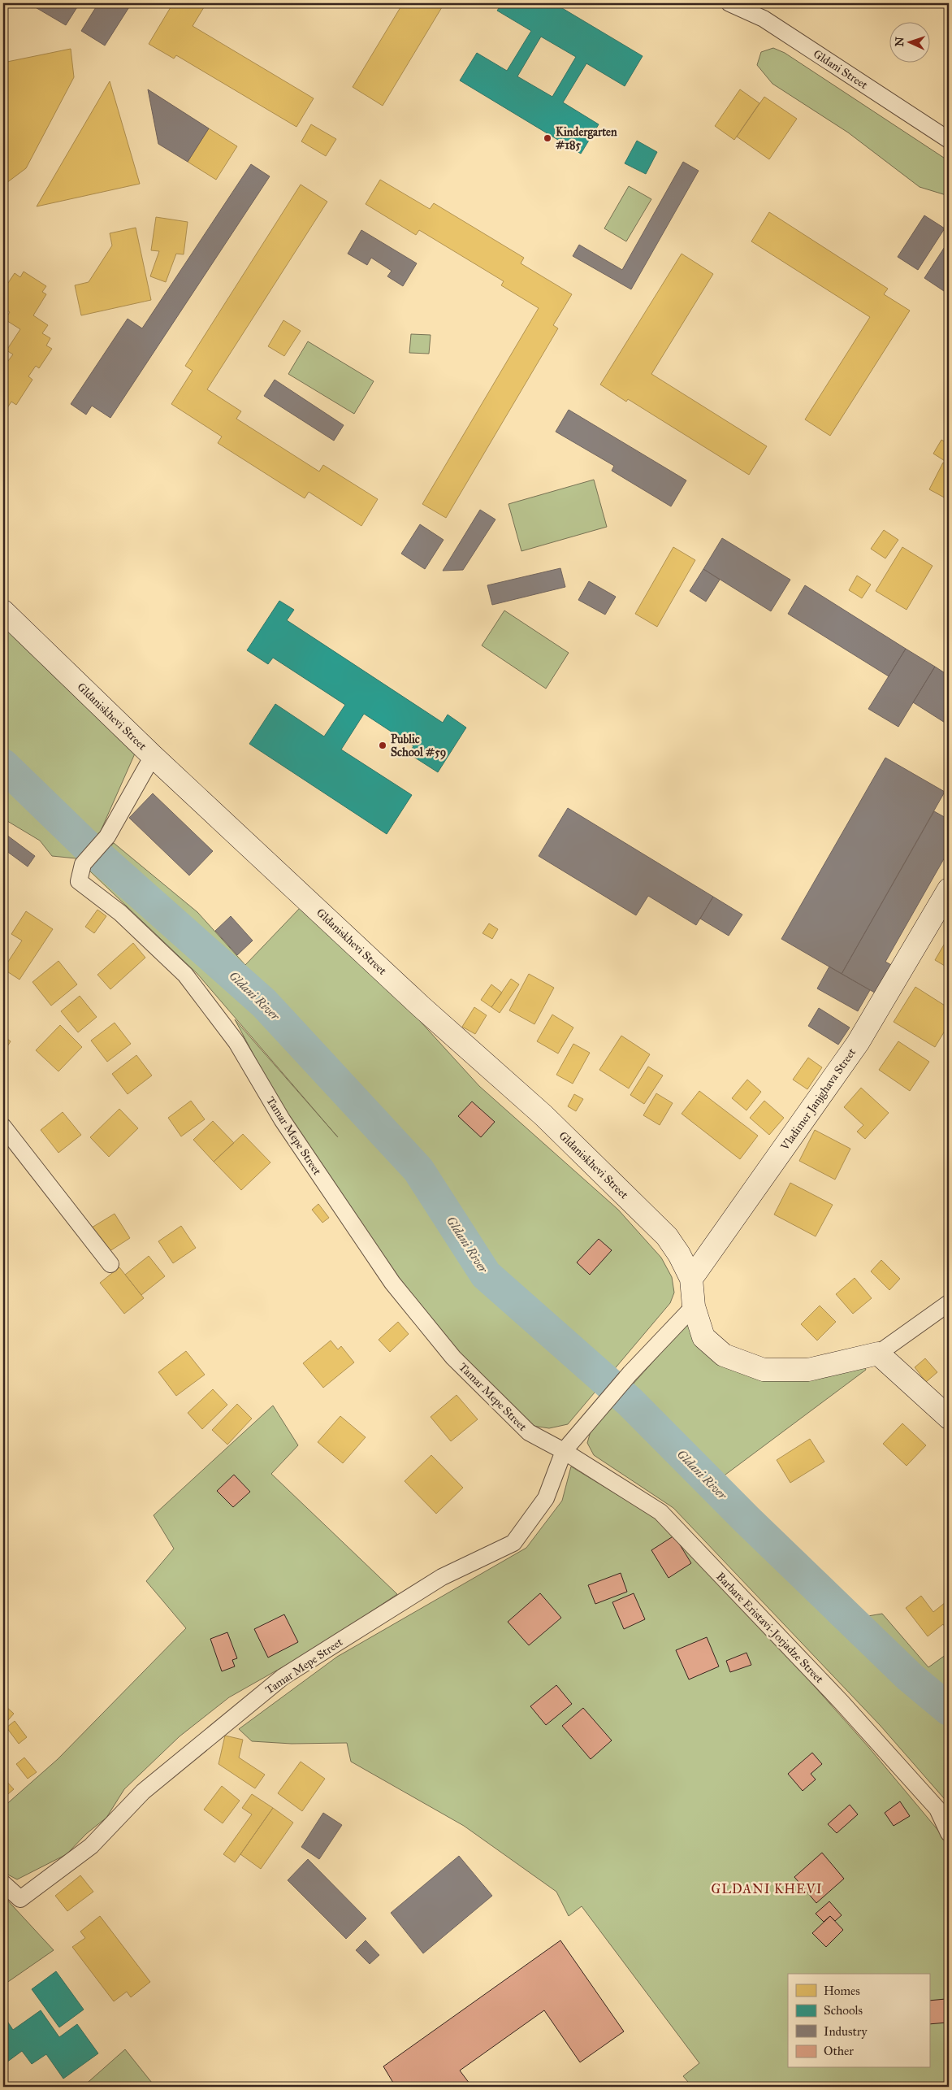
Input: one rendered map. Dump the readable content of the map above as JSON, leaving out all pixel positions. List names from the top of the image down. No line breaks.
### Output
{"streets":{"street":["Gldani Street","Gldaniskhevi Street","Vladimer Janjghava Street","Tamar Mepe Street","Barbare Eristavi-Jorjadze Street"]},"crossings":[["Gldaniskhevi Street","Vladimer Janjghava Street"],["Gldaniskhevi Street","Tamar Mepe Street"],["Tamar Mepe Street","Barbare Eristavi-Jorjadze Street"]],"districts":["GLDANI KHEVI"],"water":["Gldani River"],"places":["Kindergarten #185","Public School #59"],"legend":["Homes","Schools","Industry","Other"],"north":"left"}
